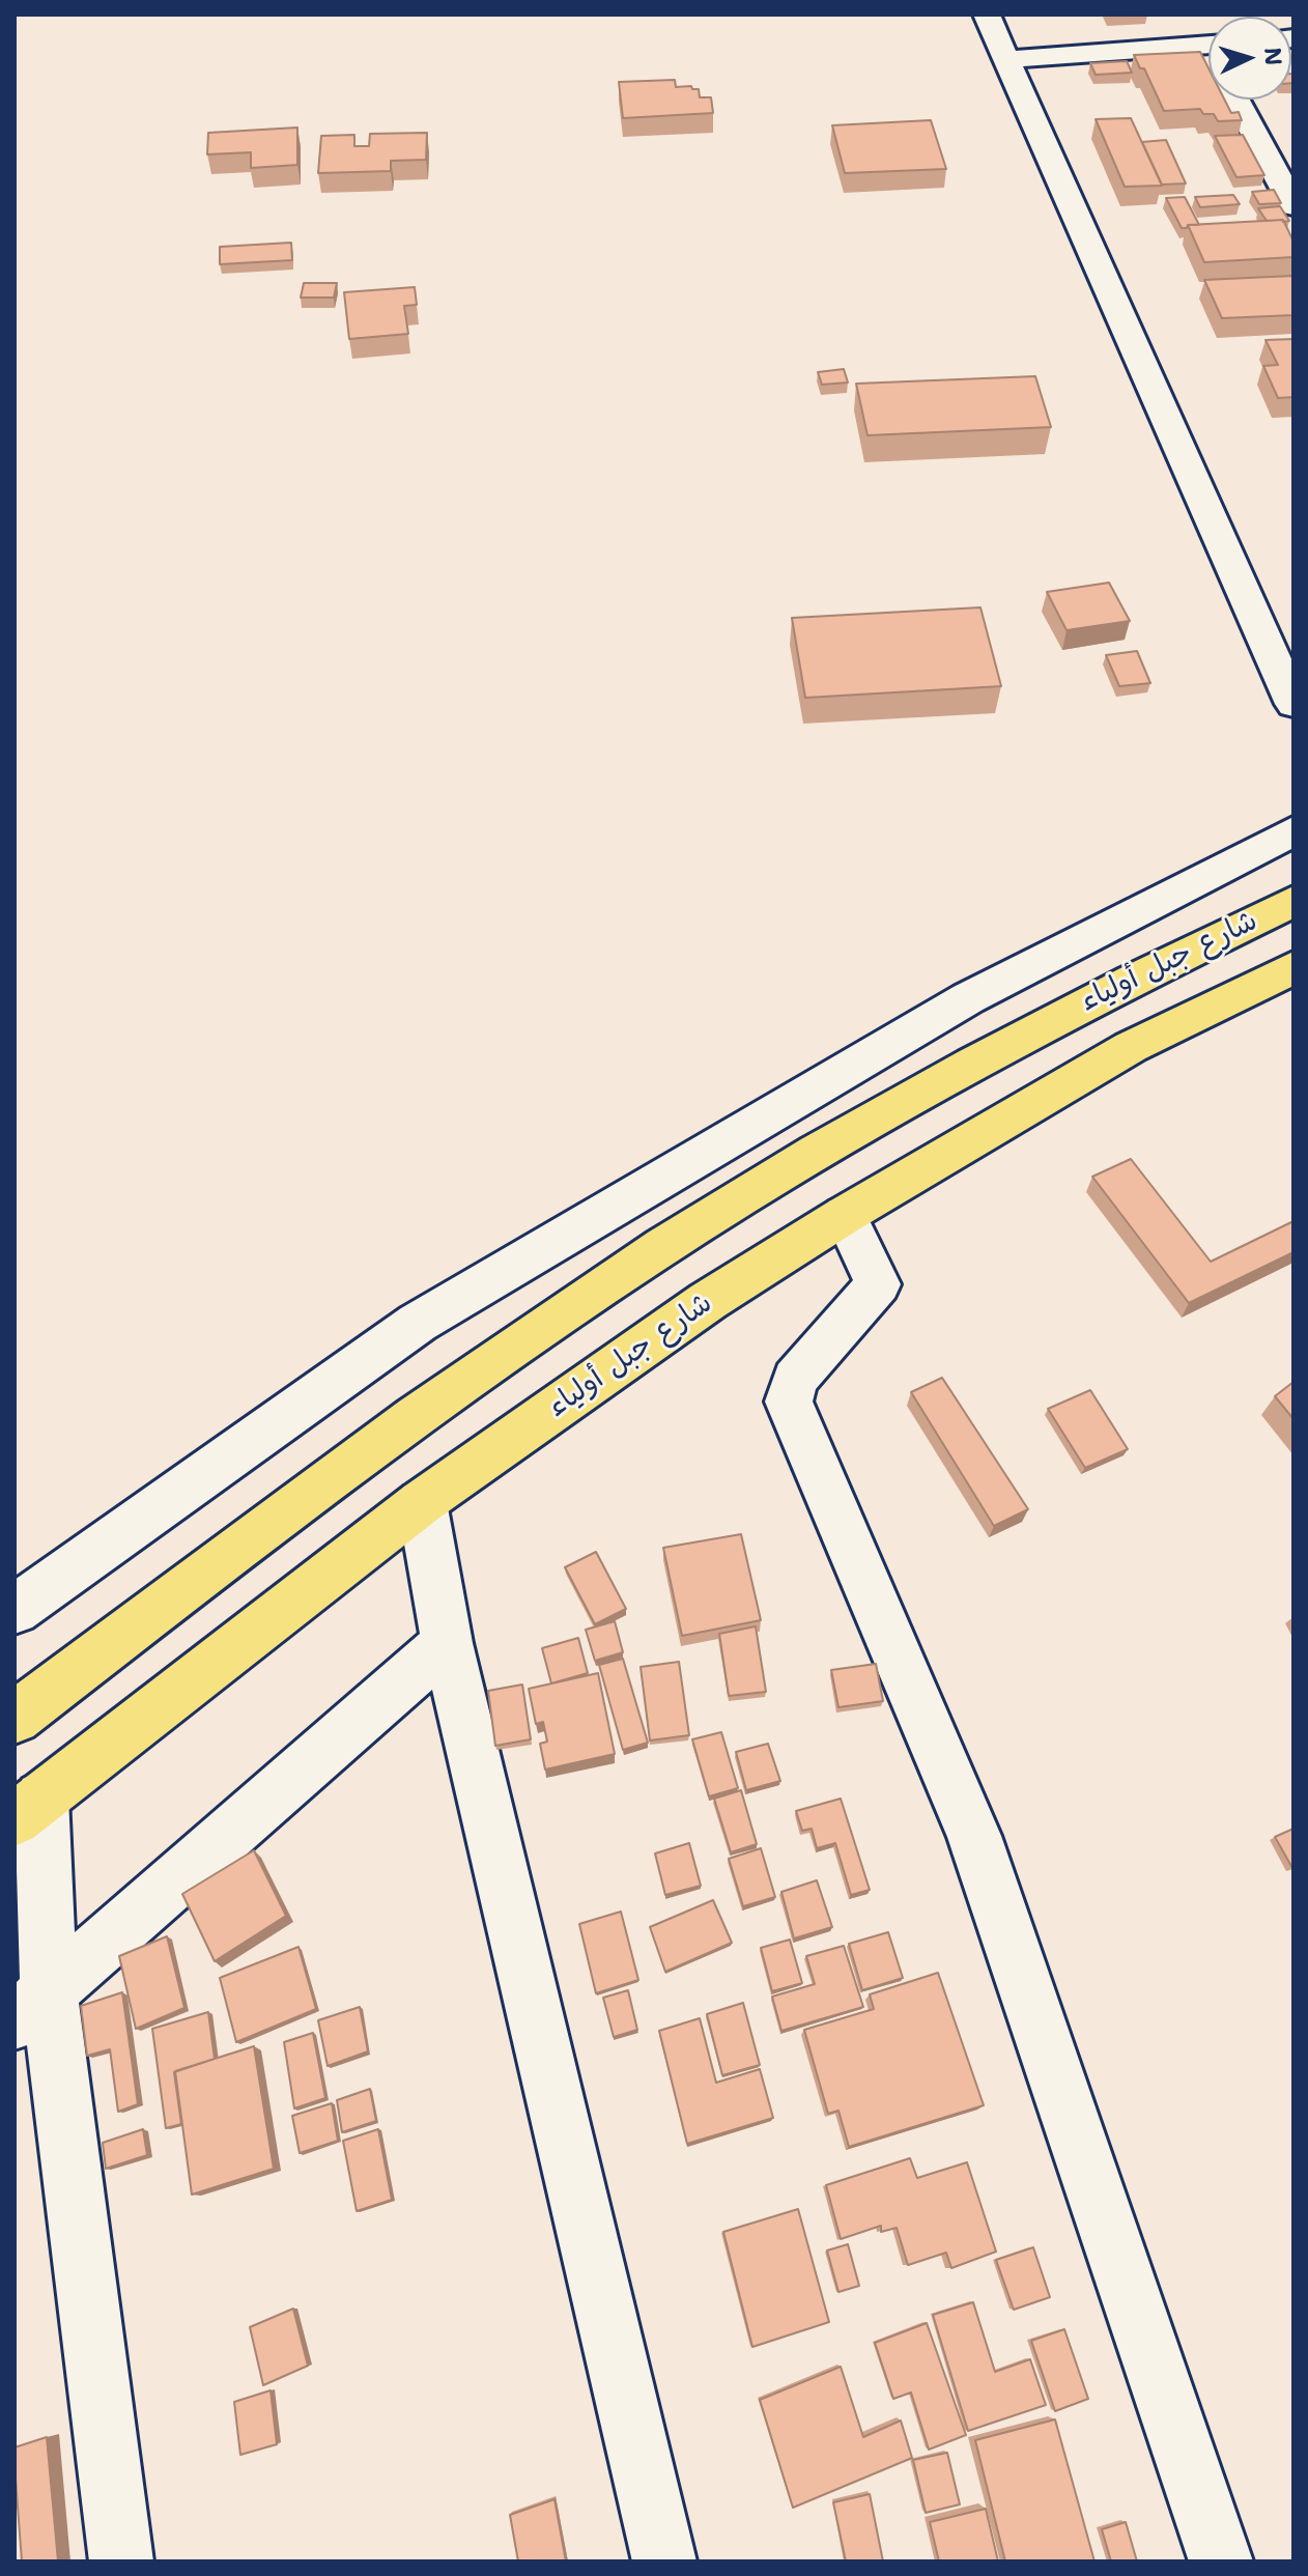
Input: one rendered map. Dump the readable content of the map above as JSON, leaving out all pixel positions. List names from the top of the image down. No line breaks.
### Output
{"streets":{"main road":["شارع جبل أولياء"]},"north":"right"}
